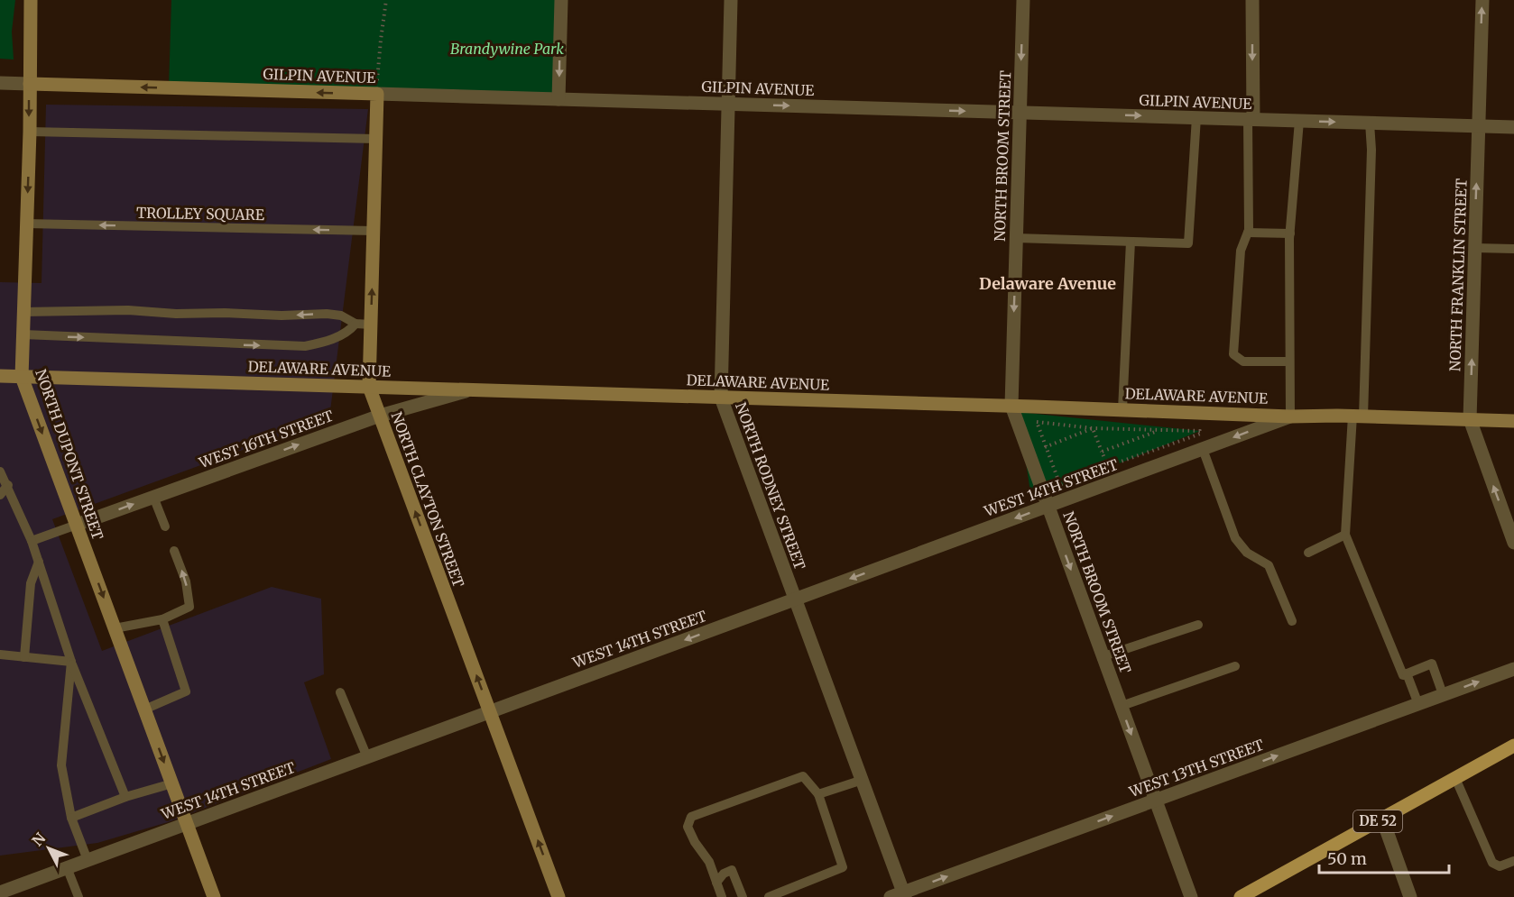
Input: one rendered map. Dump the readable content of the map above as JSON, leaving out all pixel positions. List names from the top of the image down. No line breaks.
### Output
{"streets":{"main road":["DE 52"],"street":["GILPIN AVENUE","NORTH BROOM STREET","NORTH FRANKLIN STREET","DELAWARE AVENUE","WEST 16TH STREET","NORTH DUPONT STREET","NORTH RODNEY STREET","WEST 14TH STREET","NORTH CLAYTON STREET","WEST 13TH STREET"],"lane":["TROLLEY SQUARE"]},"crossings":[["GILPIN AVENUE","NORTH BROOM STREET"],["GILPIN AVENUE","NORTH FRANKLIN STREET"],["GILPIN AVENUE","NORTH DUPONT STREET"],["GILPIN AVENUE","NORTH RODNEY STREET"],["GILPIN AVENUE","NORTH CLAYTON STREET"],["NORTH BROOM STREET","DELAWARE AVENUE"],["NORTH BROOM STREET","WEST 14TH STREET"],["NORTH BROOM STREET","WEST 13TH STREET"],["TROLLEY SQUARE","NORTH DUPONT STREET"],["TROLLEY SQUARE","NORTH CLAYTON STREET"],["NORTH FRANKLIN STREET","DELAWARE AVENUE"],["DELAWARE AVENUE","WEST 16TH STREET"],["DELAWARE AVENUE","NORTH DUPONT STREET"],["DELAWARE AVENUE","NORTH RODNEY STREET"],["DELAWARE AVENUE","WEST 14TH STREET"],["DELAWARE AVENUE","NORTH CLAYTON STREET"],["WEST 16TH STREET","NORTH DUPONT STREET"],["WEST 16TH STREET","NORTH CLAYTON STREET"],["NORTH DUPONT STREET","WEST 14TH STREET"],["NORTH RODNEY STREET","WEST 14TH STREET"],["NORTH RODNEY STREET","WEST 13TH STREET"],["WEST 14TH STREET","NORTH CLAYTON STREET"]],"one_way":["NORTH BROOM STREET","TROLLEY SQUARE","NORTH FRANKLIN STREET","WEST 16TH STREET","NORTH DUPONT STREET","WEST 14TH STREET","NORTH CLAYTON STREET","WEST 13TH STREET"],"districts":["Delaware Avenue"],"parks":["Brandywine Park"],"scale_bar":"50 m","north":"top left"}
